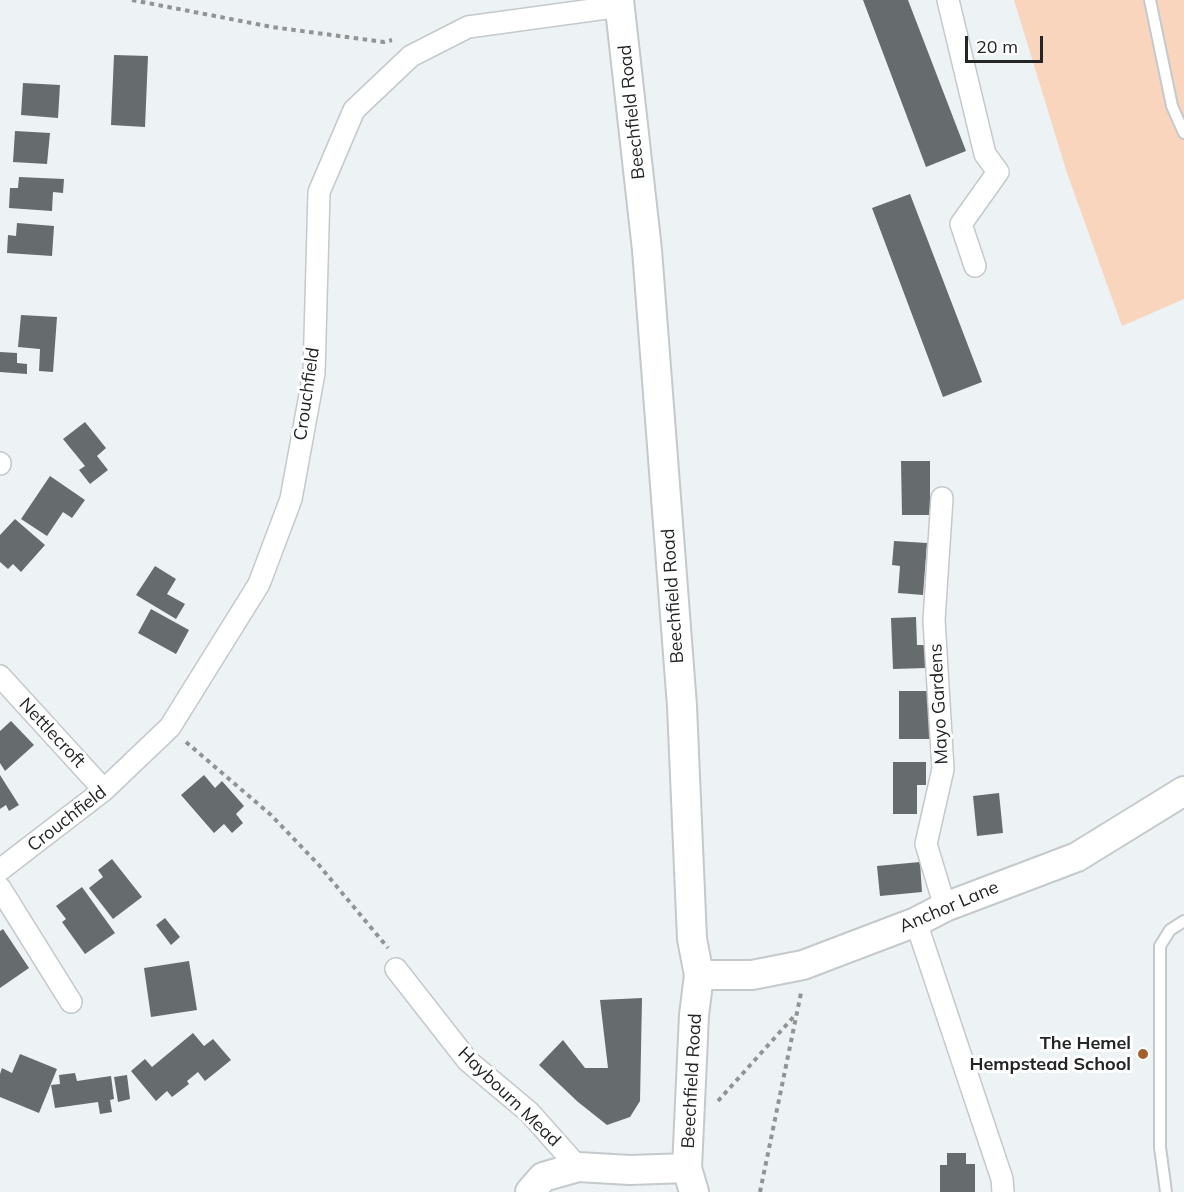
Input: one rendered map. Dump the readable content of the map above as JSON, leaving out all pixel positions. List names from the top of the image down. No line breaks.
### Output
{"streets":{"street":["Beechfield Road","Crouchfield","Mayo Gardens","Nettlecroft","Anchor Lane","Haybourn Mead"]},"crossings":[["Beechfield Road","Crouchfield"],["Beechfield Road","Anchor Lane"],["Crouchfield","Nettlecroft"],["Mayo Gardens","Anchor Lane"]],"places":["The Hemel Hempstead School"],"scale_bar":"20 m"}
